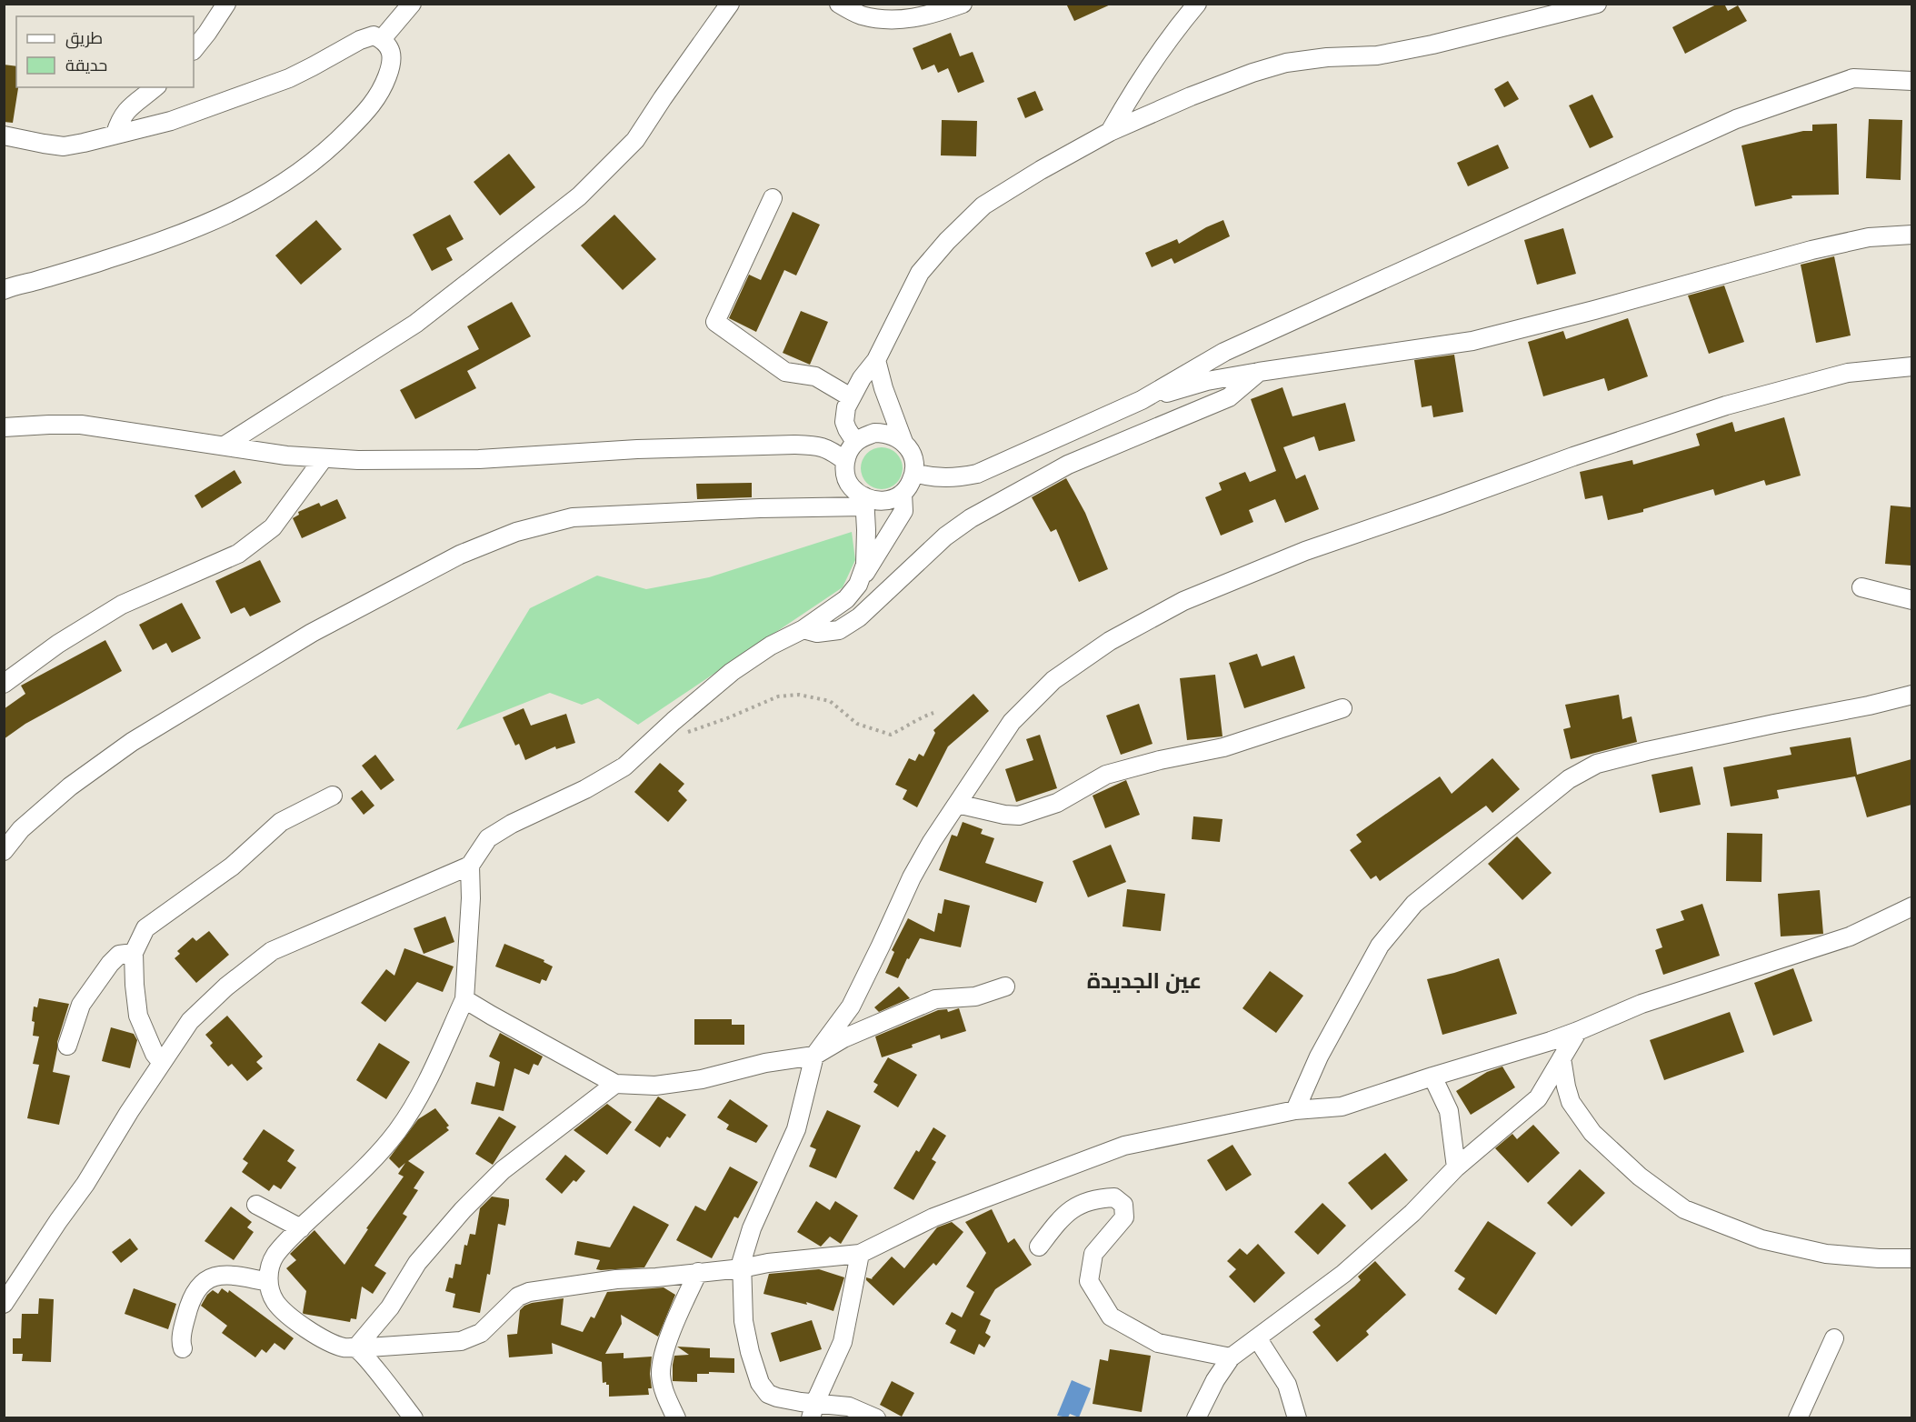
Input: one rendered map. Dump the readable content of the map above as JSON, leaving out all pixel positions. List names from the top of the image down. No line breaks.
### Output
{"districts":["عين الجديدة"],"legend":["طريق","حديقة"]}
